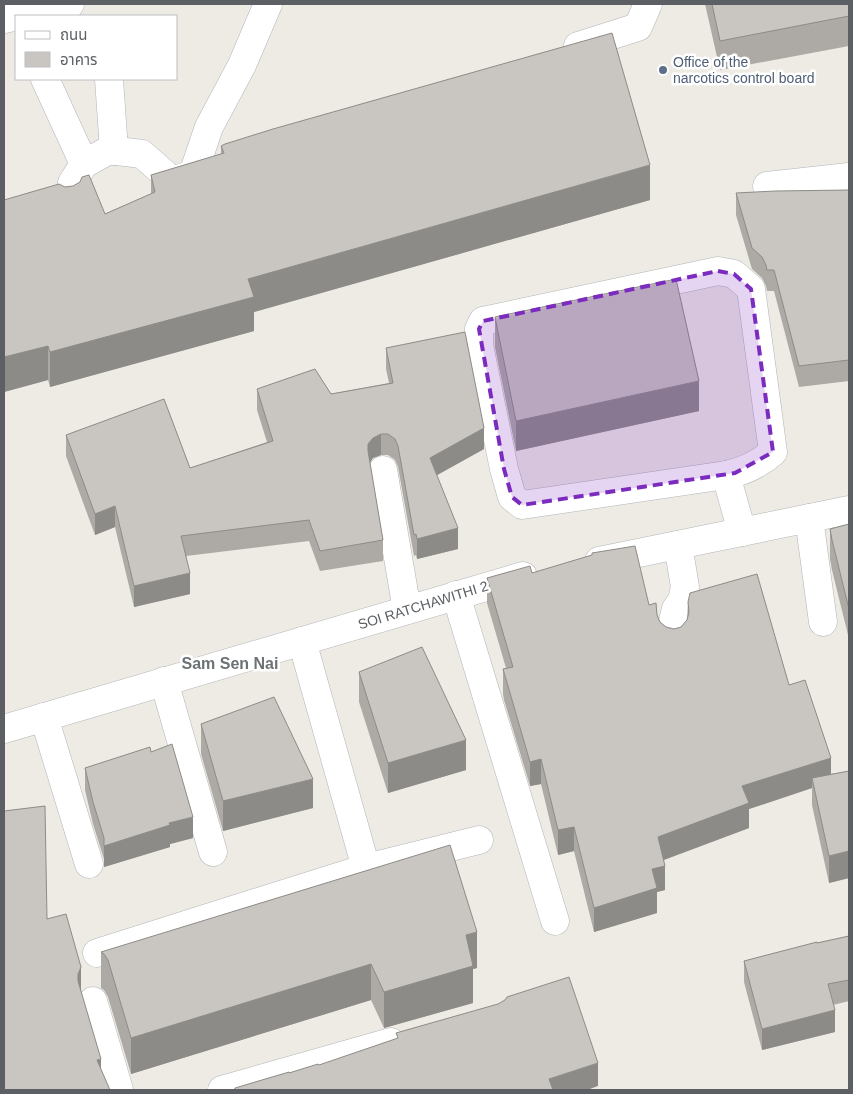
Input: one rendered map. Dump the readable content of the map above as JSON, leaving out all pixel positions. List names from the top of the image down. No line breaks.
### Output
{"streets":{"street":["SOI RATCHAWITHI 2"]},"districts":["Sam Sen Nai"],"places":["Office of the narcotics control board"],"legend":["ถนน","อาคาร"]}
